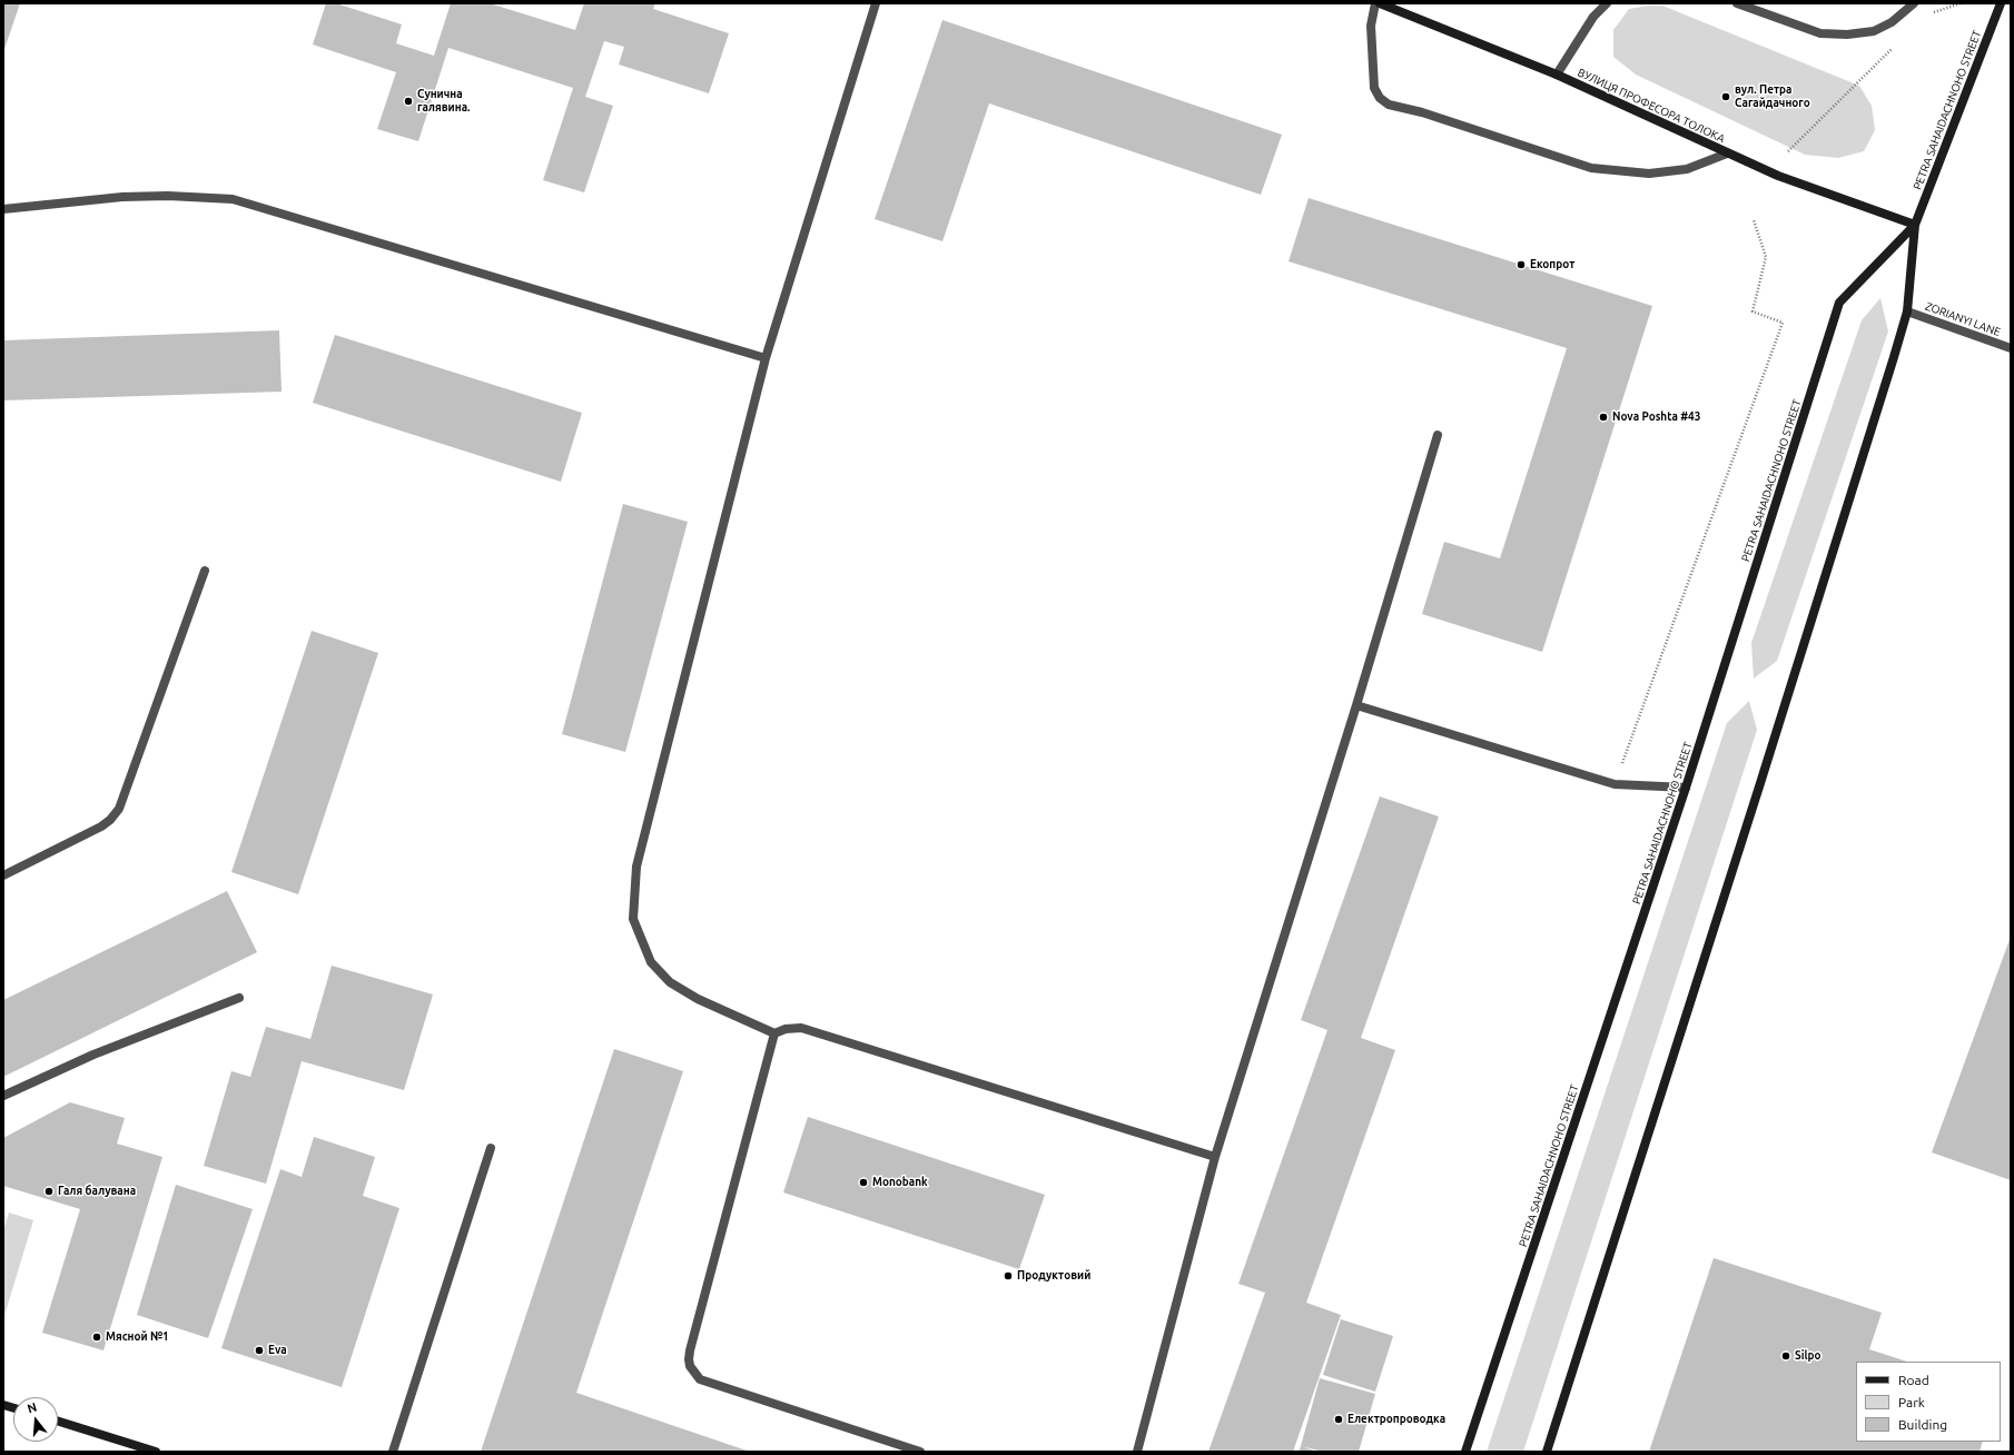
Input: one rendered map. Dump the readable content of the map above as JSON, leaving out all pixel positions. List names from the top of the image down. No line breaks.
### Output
{"streets":{"street":["ВУЛИЦЯ ПРОФЕСОРА ТОЛОКА","PETRA SAHAIDACHNOHO STREET","ZORIANYI LANE"]},"crossings":[["ВУЛИЦЯ ПРОФЕСОРА ТОЛОКА","PETRA SAHAIDACHNOHO STREET"],["PETRA SAHAIDACHNOHO STREET","ZORIANYI LANE"]],"places":["вул. Петра Сагайдачного","Сунична галявина.","Екопрот","Nova Poshta #43","Monobank","Галя балувана","Продуктовий","Мясной №1","Eva","Silpo","Електропроводка"],"legend":["Road","Park","Building"],"north":"top"}
